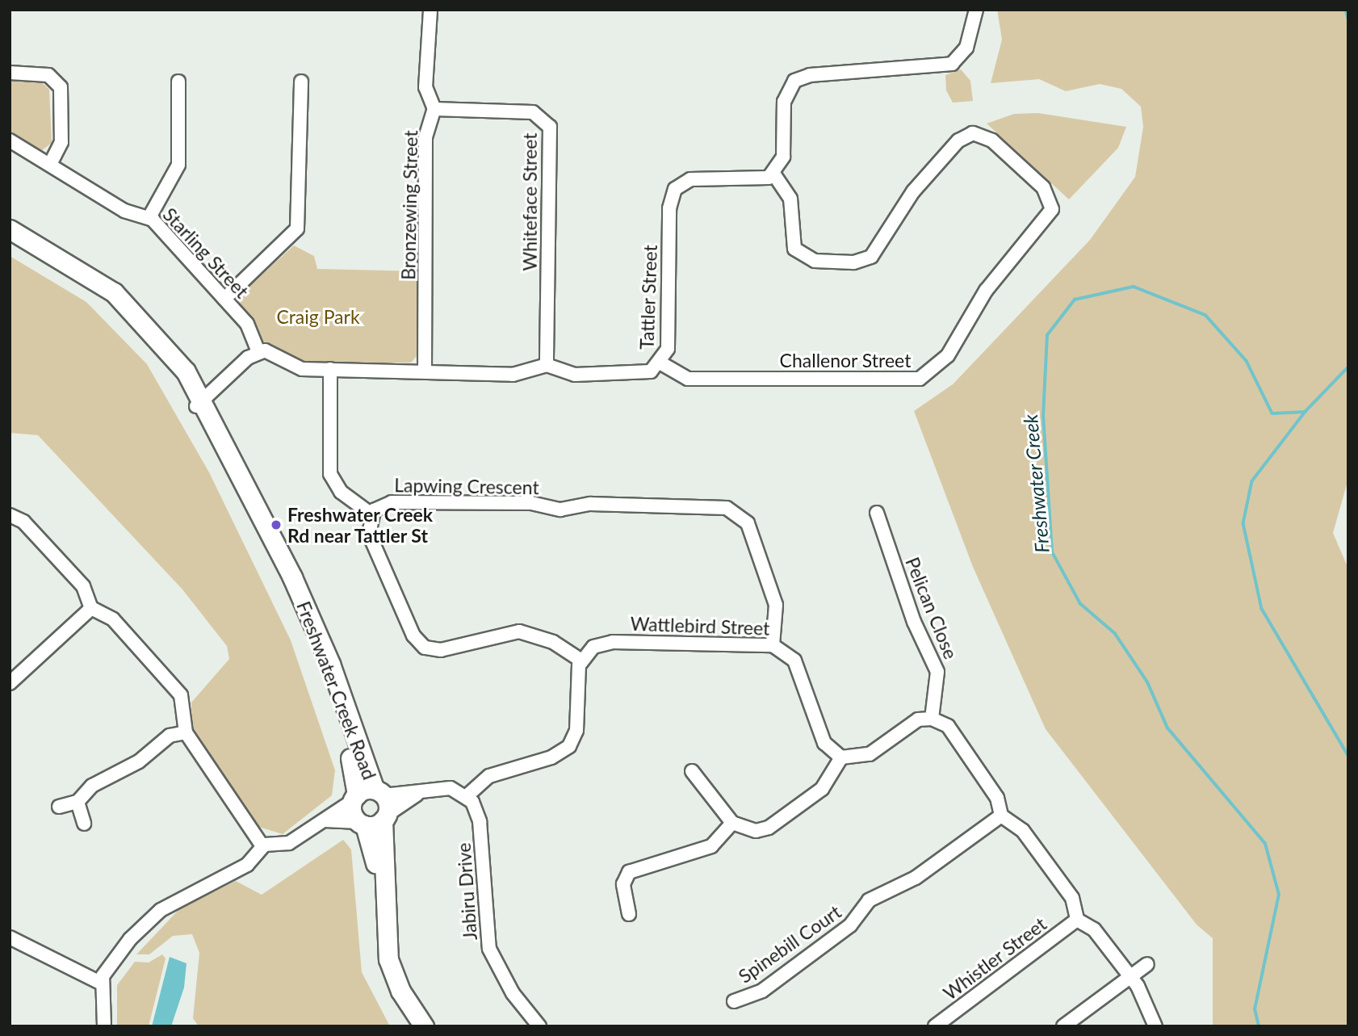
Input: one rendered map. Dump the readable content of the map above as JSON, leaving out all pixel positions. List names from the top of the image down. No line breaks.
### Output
{"streets":{"main road":["Freshwater Creek Road"],"street":["Whiteface Street","Bronzewing Street","Starling Street","Tattler Street","Challenor Street","Lapwing Crescent","Pelican Close","Wattlebird Street","Jabiru Drive","Spinebill Court","Whistler Street"]},"crossings":[["Whiteface Street","Bronzewing Street"],["Whiteface Street","Tattler Street"],["Tattler Street","Challenor Street"],["Lapwing Crescent","Wattlebird Street"]],"water":["Freshwater Creek"],"parks":["Craig Park"],"places":["Freshwater Creek Rd near Tattler St"]}
